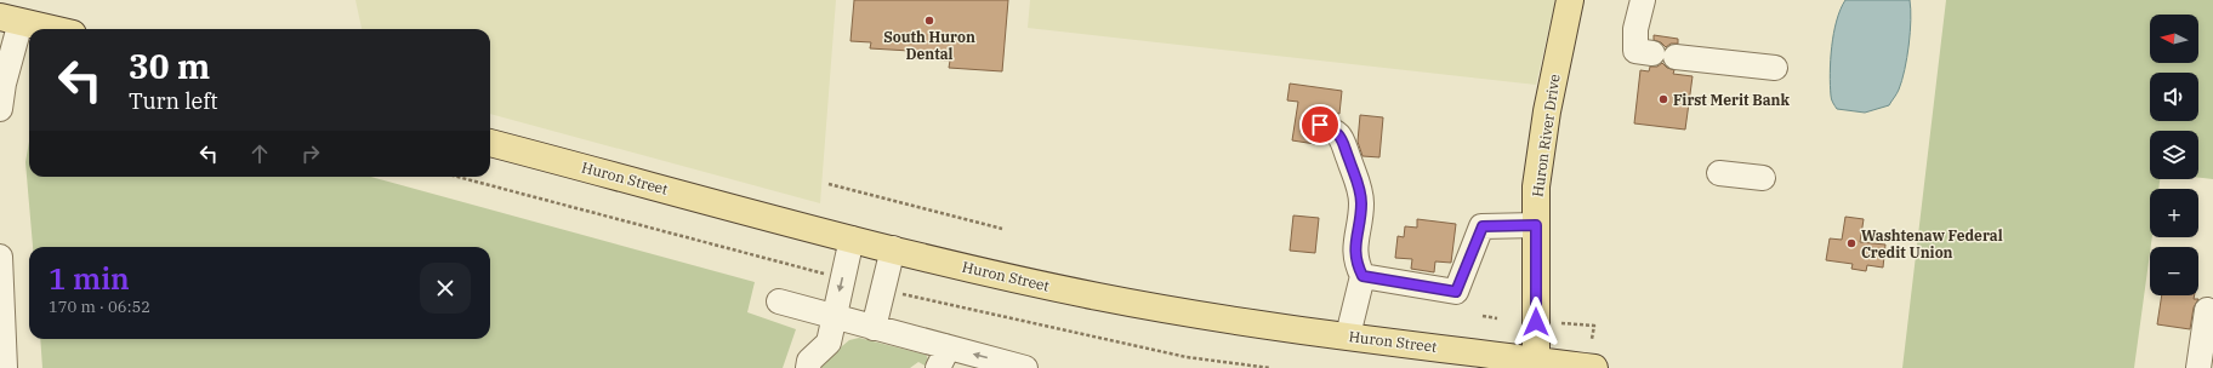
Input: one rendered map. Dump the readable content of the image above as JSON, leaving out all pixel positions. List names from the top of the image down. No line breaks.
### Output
{"streets":{"main road":["Huron River Drive","Huron Street"]},"crossings":[["Huron River Drive","Huron Street"]],"places":["South Huron Dental","First Merit Bank","Washtenaw Federal Credit Union"],"north":"left","page":{"map_buttons":["+","−"],"turn":["30 m","Turn left"],"heading":["1 min","170 m · 06:52"]}}
